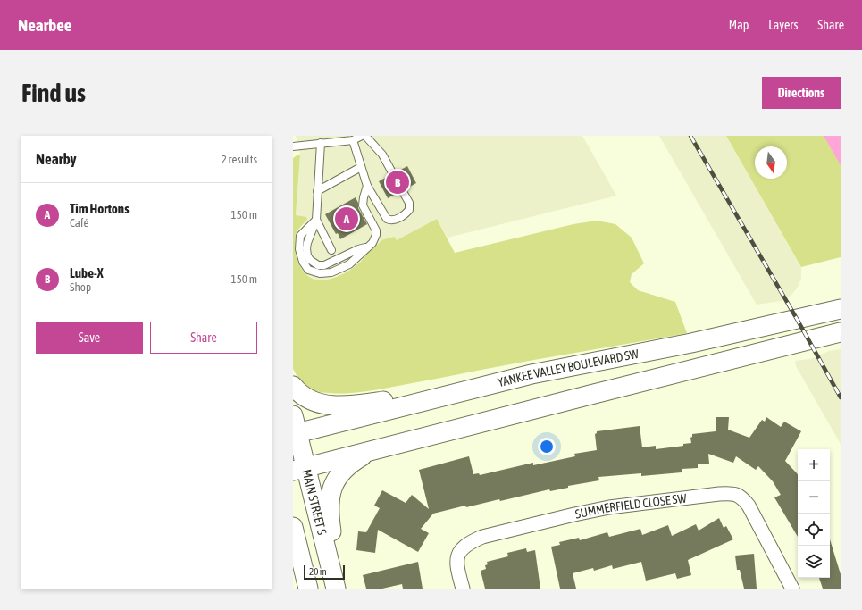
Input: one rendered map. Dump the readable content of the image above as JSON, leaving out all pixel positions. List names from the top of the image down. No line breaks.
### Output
{"streets":{"main road":["YANKEE VALLEY BOULEVARD SW","MAIN STREET S"],"street":["SUMMERFIELD CLOSE SW"]},"crossings":[["YANKEE VALLEY BOULEVARD SW","MAIN STREET S"]],"scale_bar":"20 m","north":"bottom","page":{"header":"Nearbee","nav":["Map","Layers","Share"],"buttons":["Directions",["Save","Share"]],"title":"Find us","heading":["Nearby","2 results"],"pins":["B","A"],"list":[{"mark":"A","name":"Tim Hortons","note":"Café","value":"150 m"},{"mark":"B","name":"Lube-X","note":"Shop","value":"150 m"}],"map_buttons":["+","−"],"scale":"20 m"}}
